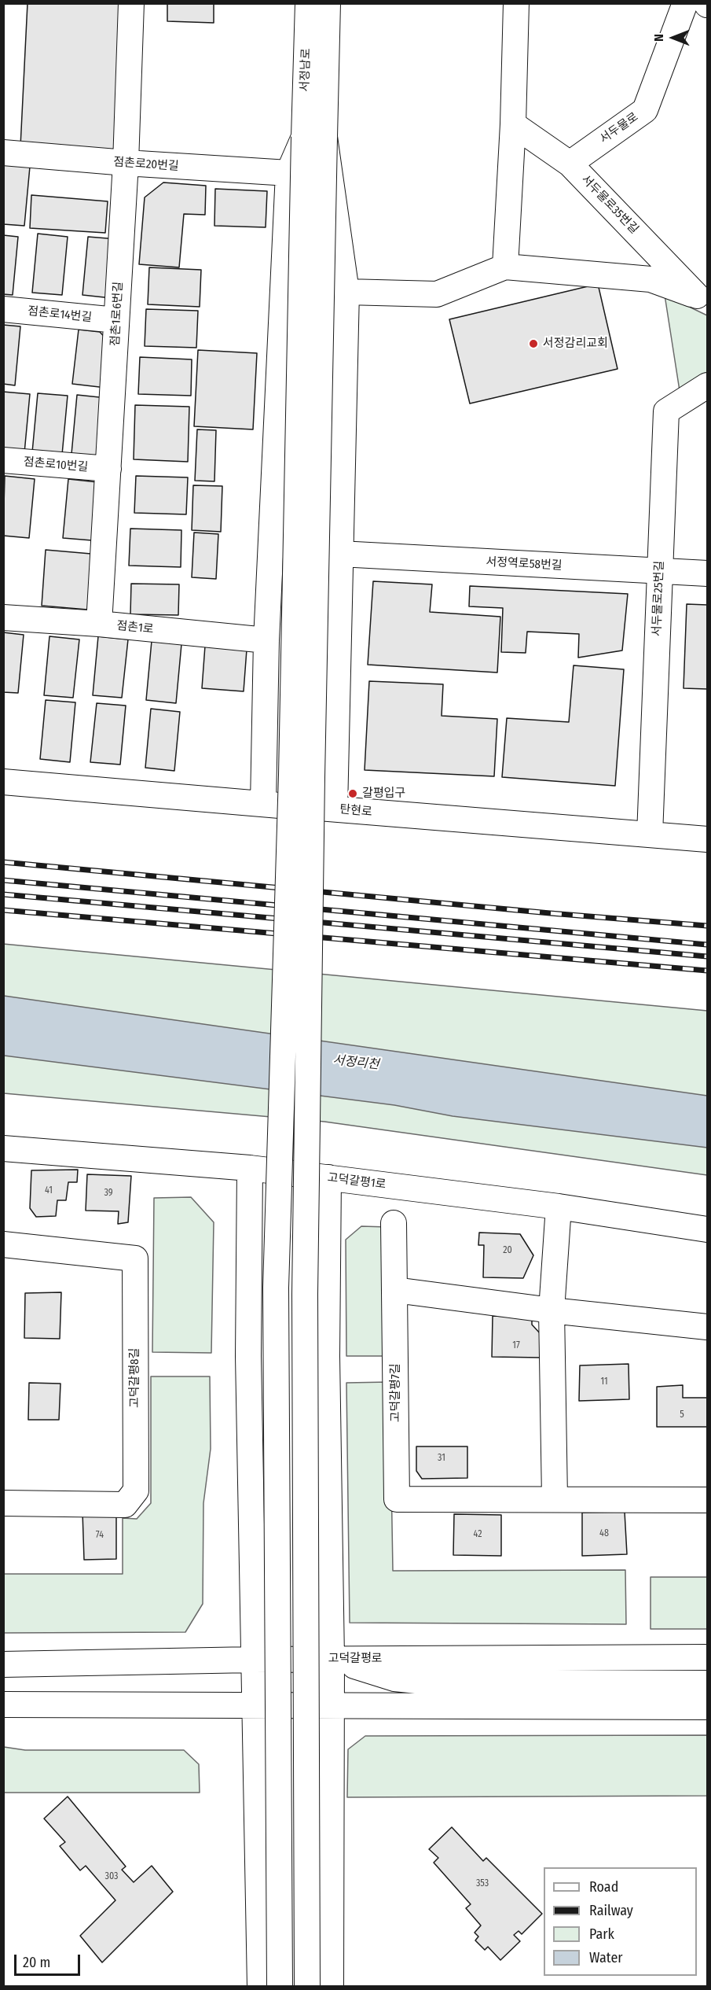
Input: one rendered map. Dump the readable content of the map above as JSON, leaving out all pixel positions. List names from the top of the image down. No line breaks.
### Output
{"streets":{"street":["서정남로","서두물로","점촌로20번길","서두물로35번길","점촌1로6번길","점촌로14번길","점촌로10번길","서정역로58번길","서두물로25번길","점촌1로","탄현로","고덕갈평1로","고덕갈평8길","고덕갈평7길","고덕갈평로"]},"crossings":[["서두물로","서두물로35번길"],["점촌로20번길","점촌1로6번길"],["점촌1로6번길","점촌로14번길"],["점촌1로6번길","점촌로10번길"],["점촌1로6번길","점촌1로"],["서정역로58번길","서두물로25번길"],["서두물로25번길","탄현로"]],"water":["서정리천"],"places":["서정감리교회","갈평입구"],"house_numbers":["41","39","20","17","11","5","31","48","42","74","303","353"],"legend":["Road","Railway","Park","Water"],"scale_bar":"20 m","north":"left"}
